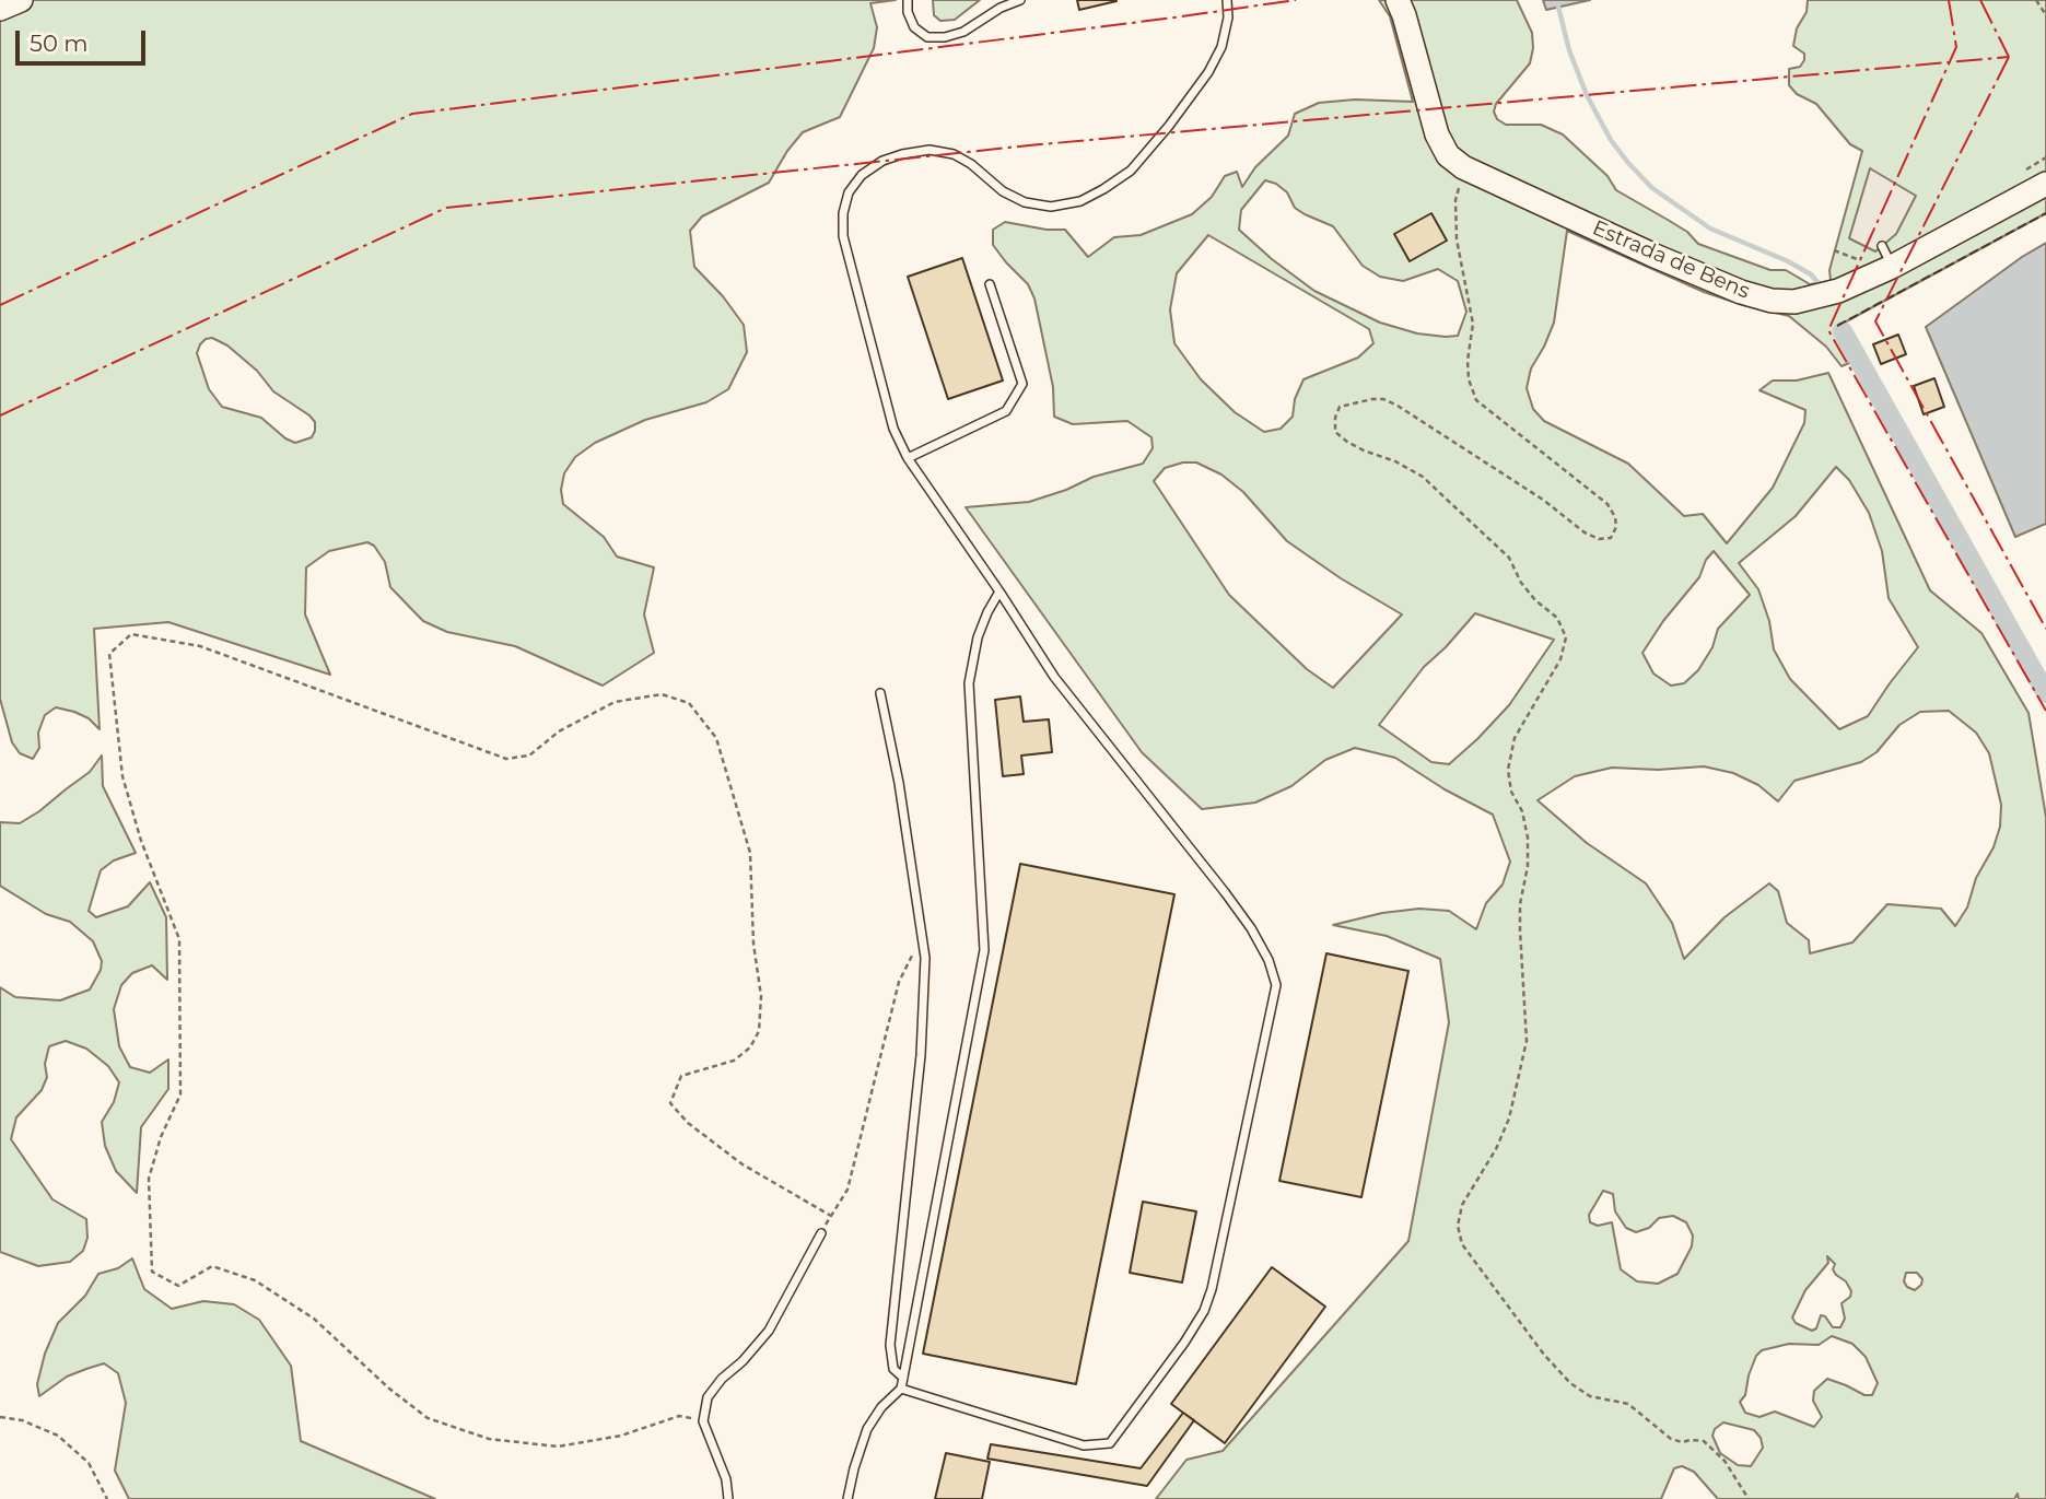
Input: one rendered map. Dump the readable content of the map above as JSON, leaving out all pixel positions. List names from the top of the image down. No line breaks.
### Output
{"streets":{"street":["Estrada de Bens"]},"scale_bar":"50 m"}
